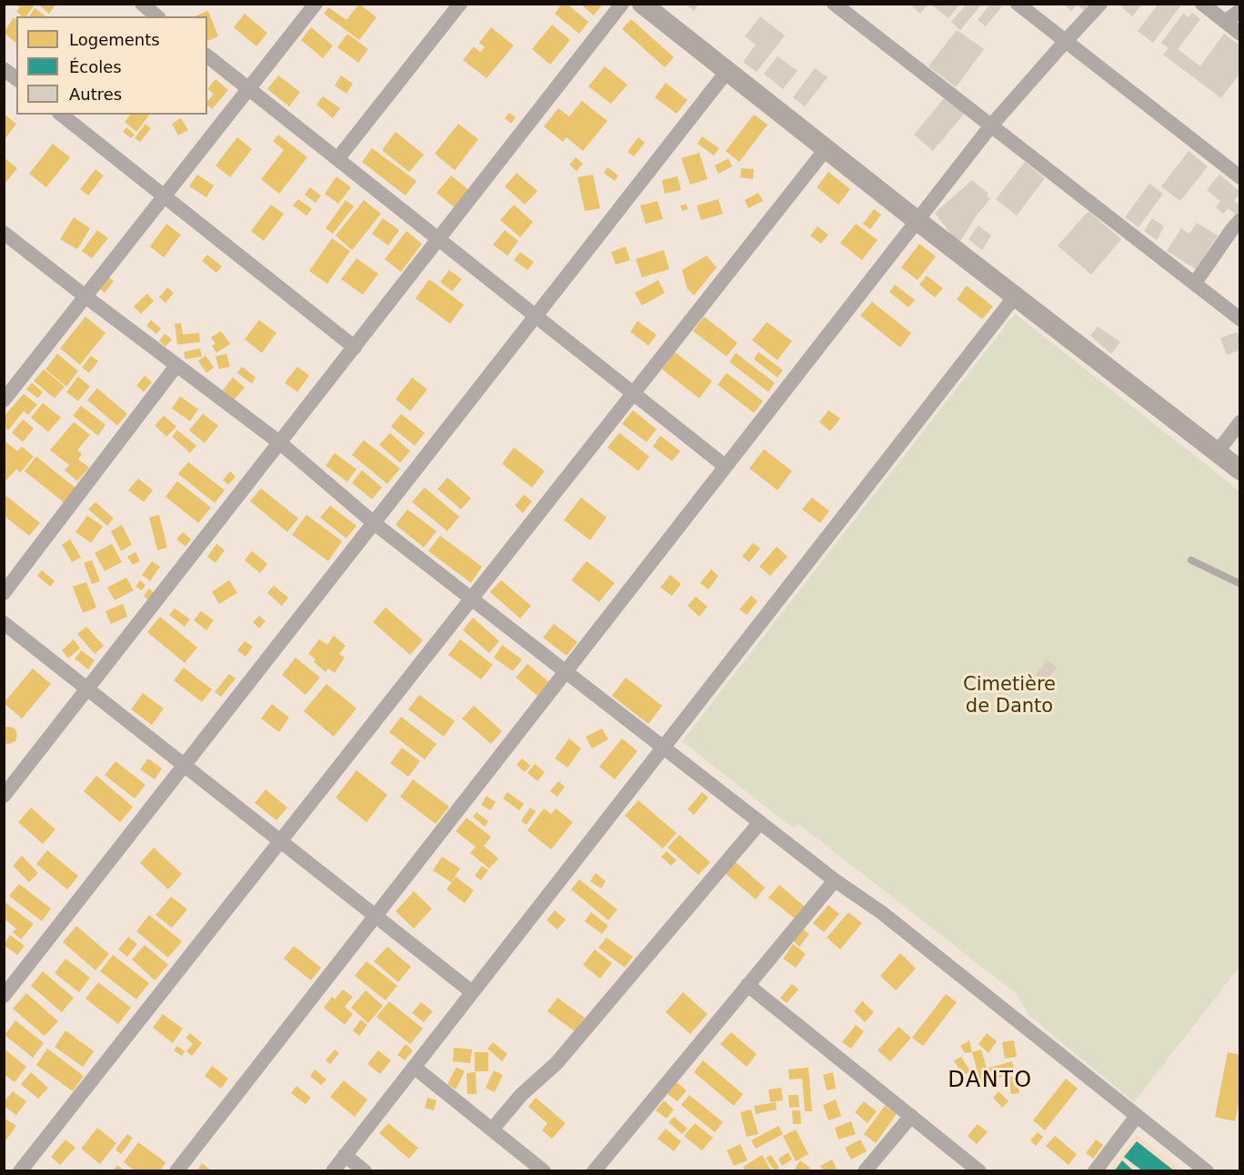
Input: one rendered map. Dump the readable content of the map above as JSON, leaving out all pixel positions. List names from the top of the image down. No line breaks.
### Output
{"districts":["DANTO"],"parks":["Cimetière de Danto"],"legend":["Logements","Écoles","Autres"]}
